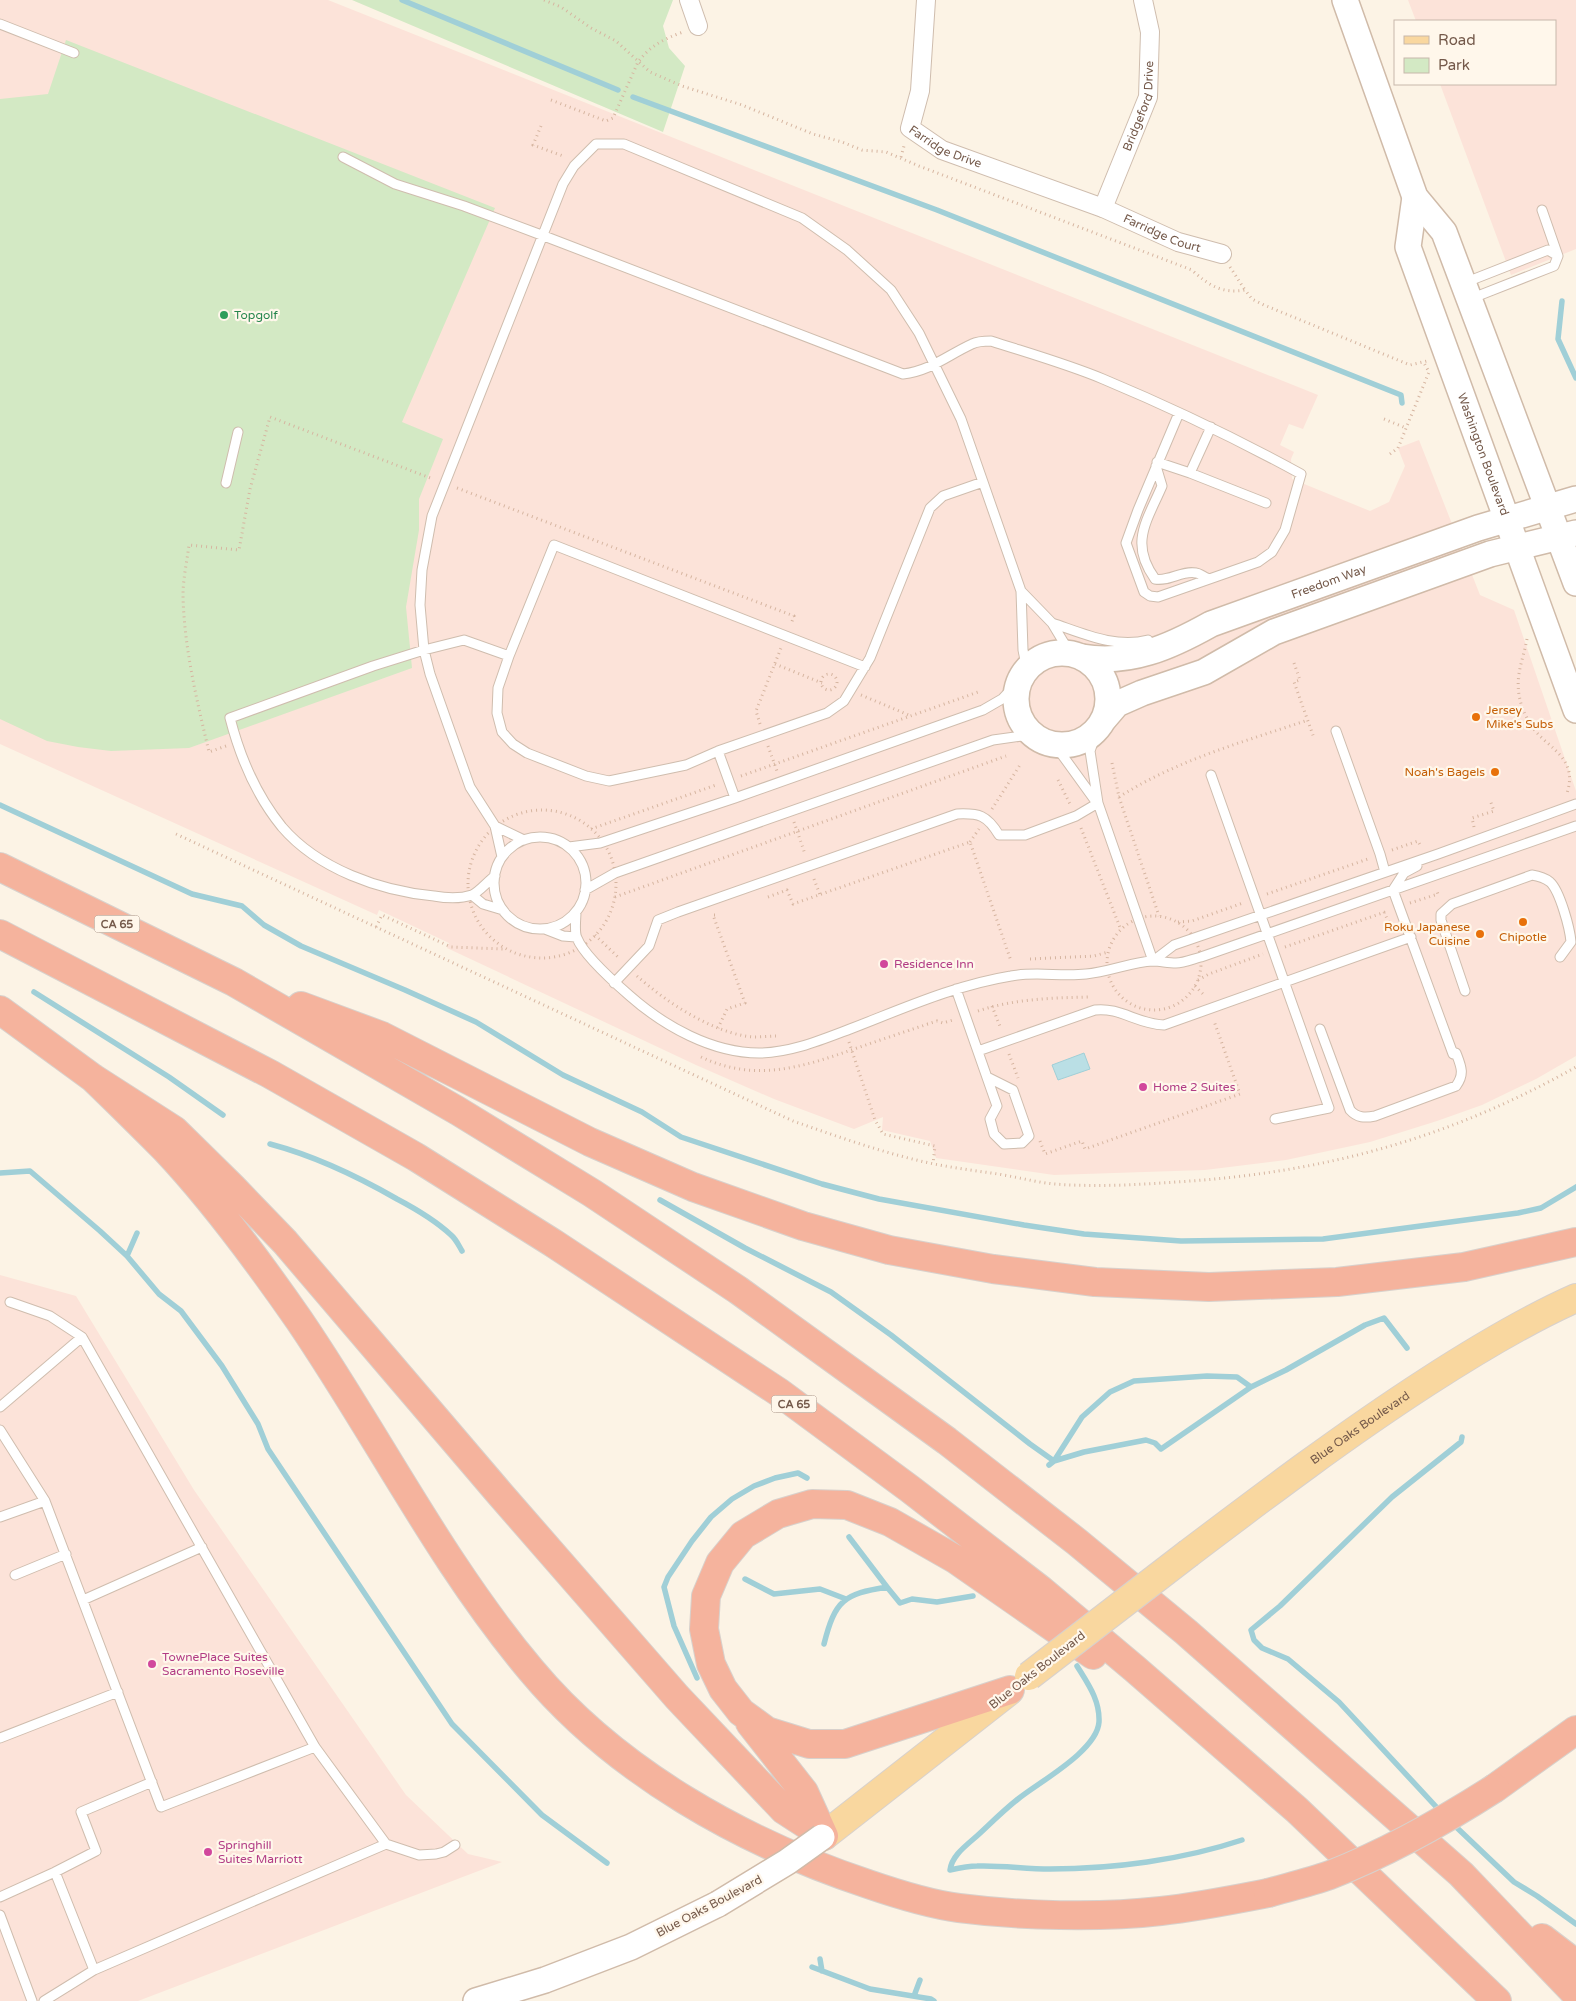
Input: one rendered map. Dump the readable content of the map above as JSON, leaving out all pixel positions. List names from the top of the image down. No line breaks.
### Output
{"streets":{"highway":["CA 65"],"main road":["Washington Boulevard","Freedom Way","Blue Oaks Boulevard"],"street":["Bridgeford Drive","Farridge Drive","Farridge Court"]},"crossings":[["Bridgeford Drive","Farridge Drive"],["Bridgeford Drive","Farridge Court"],["Farridge Drive","Farridge Court"],["Washington Boulevard","Freedom Way"]],"places":["Topgolf","Jersey Mike's Subs","Noah's Bagels","Chipotle","Roku Japanese Cuisine","Residence Inn","Home 2 Suites","TownePlace Suites Sacramento Roseville","Springhill Suites Marriott"],"legend":["Road","Park"]}
